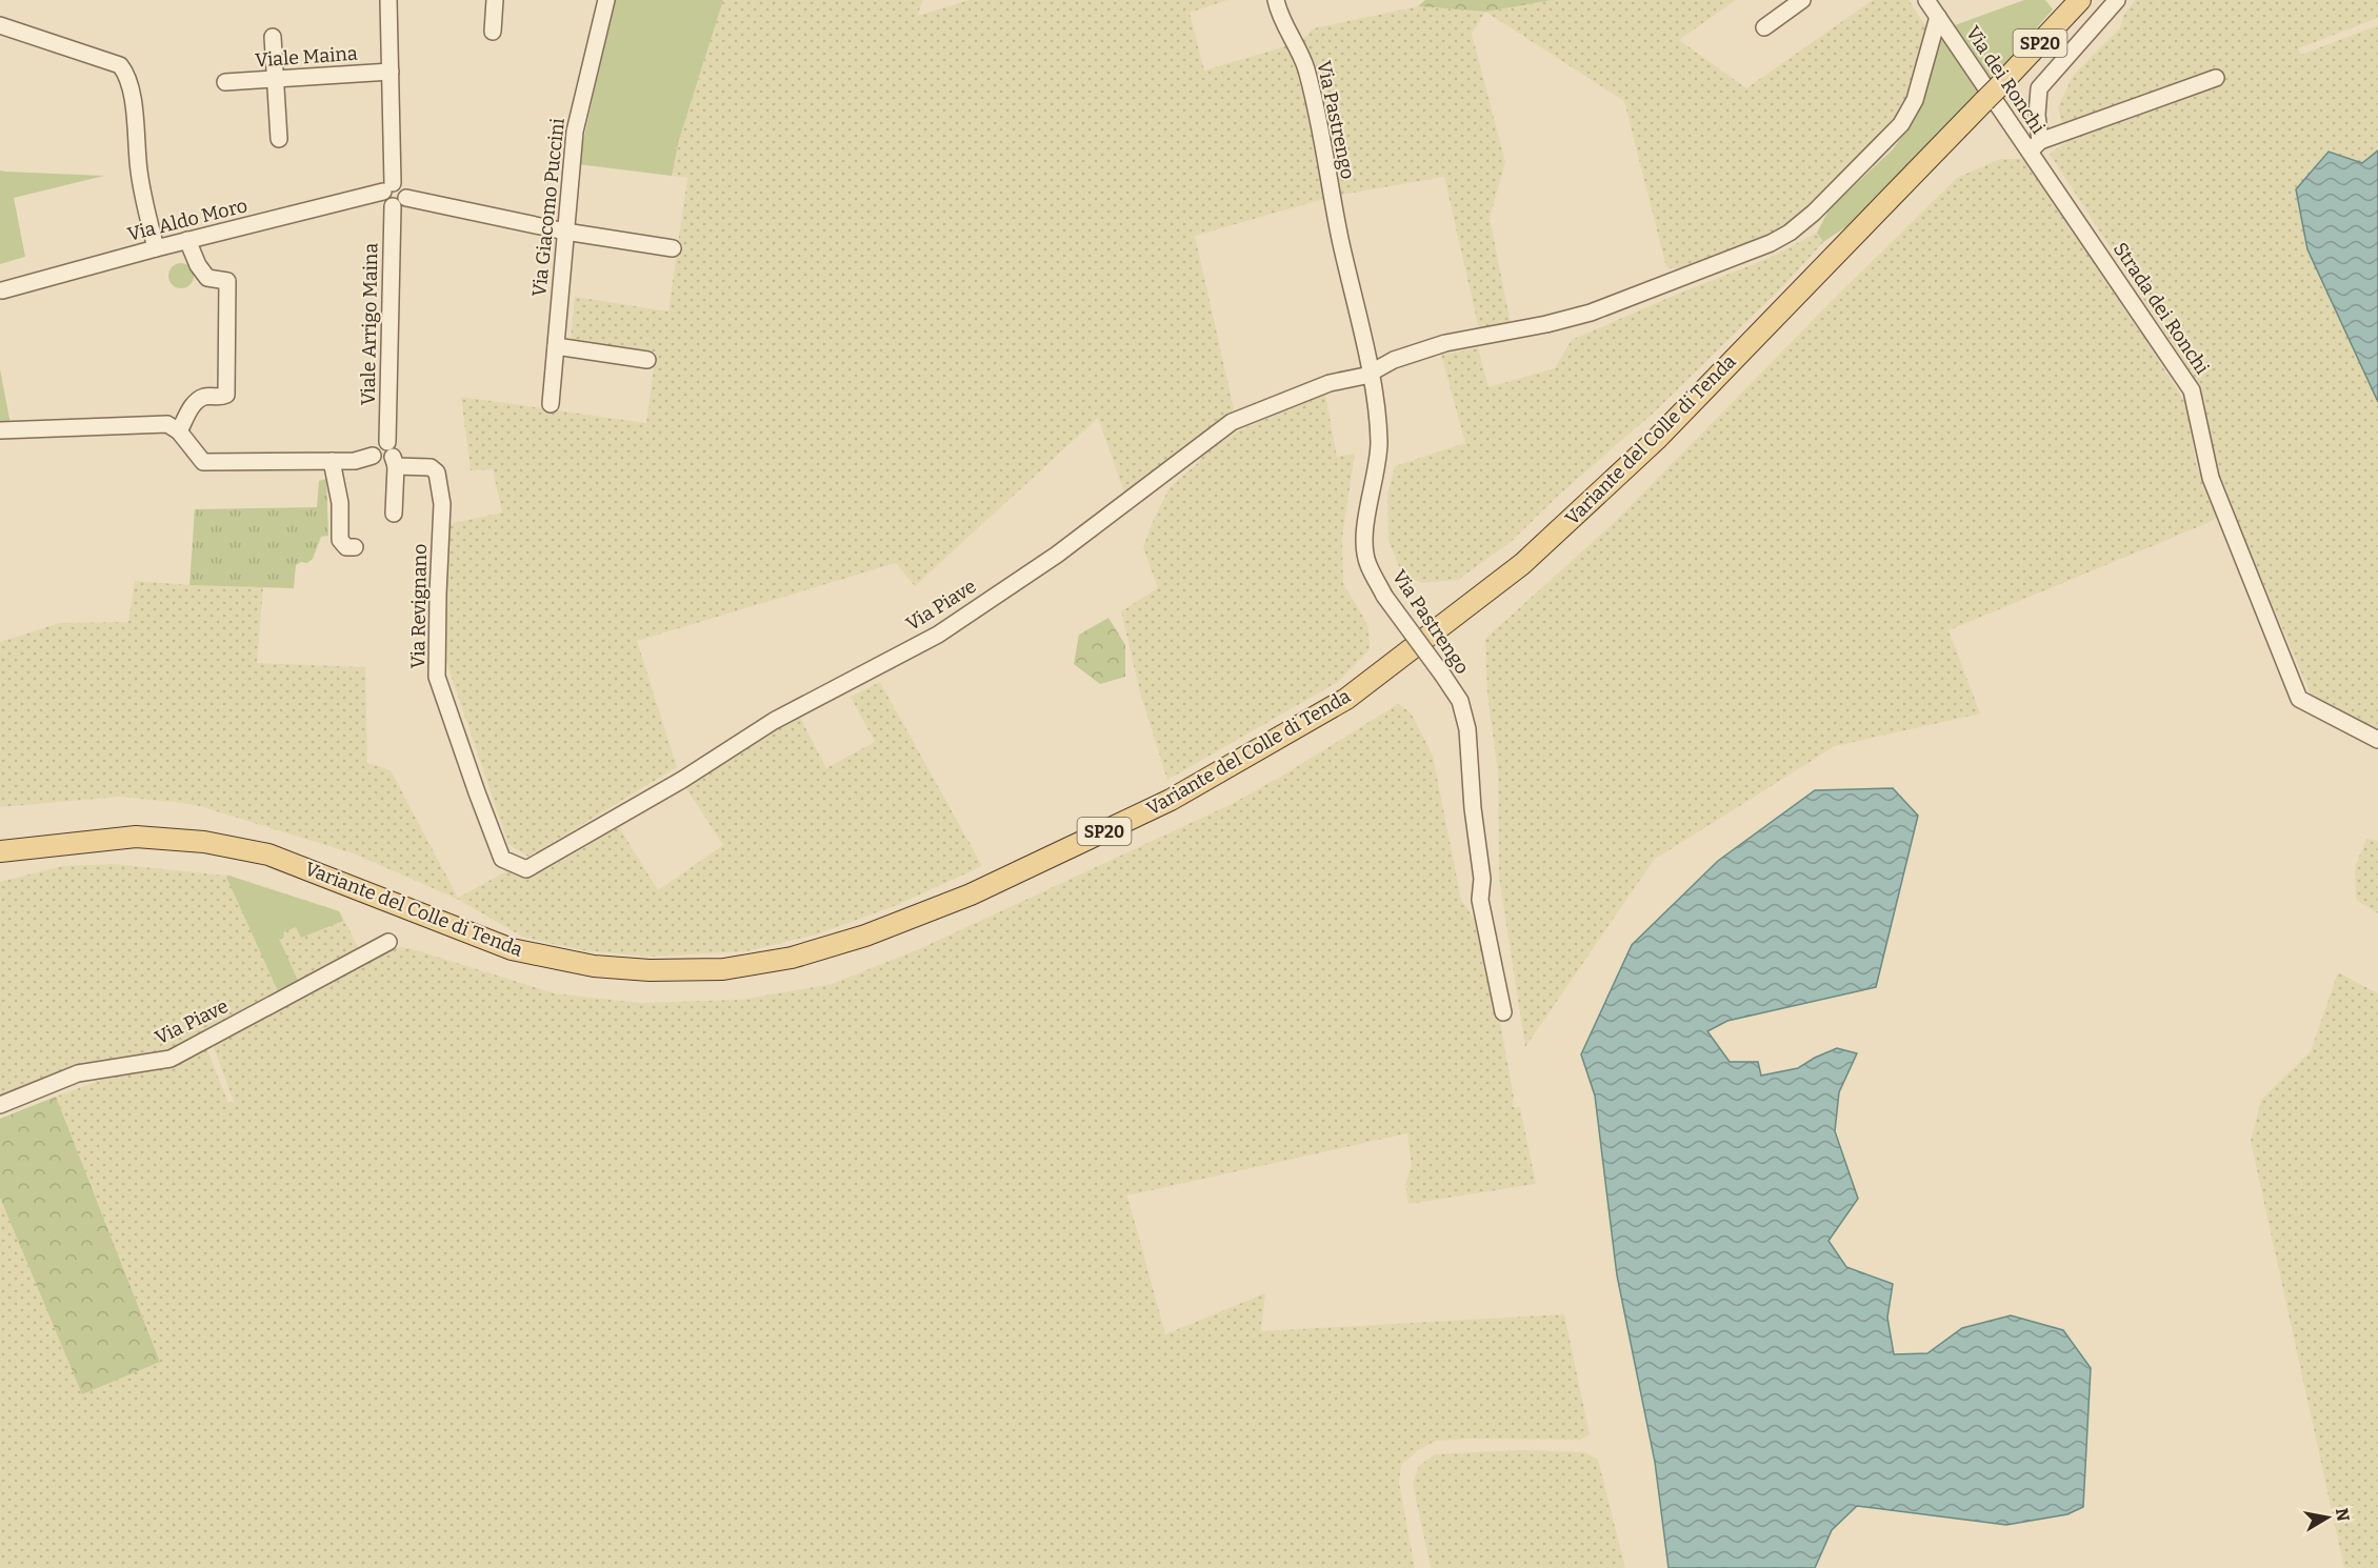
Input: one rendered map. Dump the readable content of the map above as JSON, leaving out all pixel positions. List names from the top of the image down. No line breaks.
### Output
{"streets":{"main road":["SP20","Variante del Colle di Tenda"],"street":["Viale Maina","Via dei Ronchi","Via Pastrengo","Via Giacomo Puccini","Via Aldo Moro","Strada dei Ronchi","Viale Arrigo Maina","Via Piave","Via Revignano"]},"crossings":[["Via dei Ronchi","Strada dei Ronchi"],["Via dei Ronchi","Via Piave"],["Via Pastrengo","Via Piave"],["Viale Arrigo Maina","Via Revignano"],["Via Piave","Via Revignano"]],"north":"right"}
